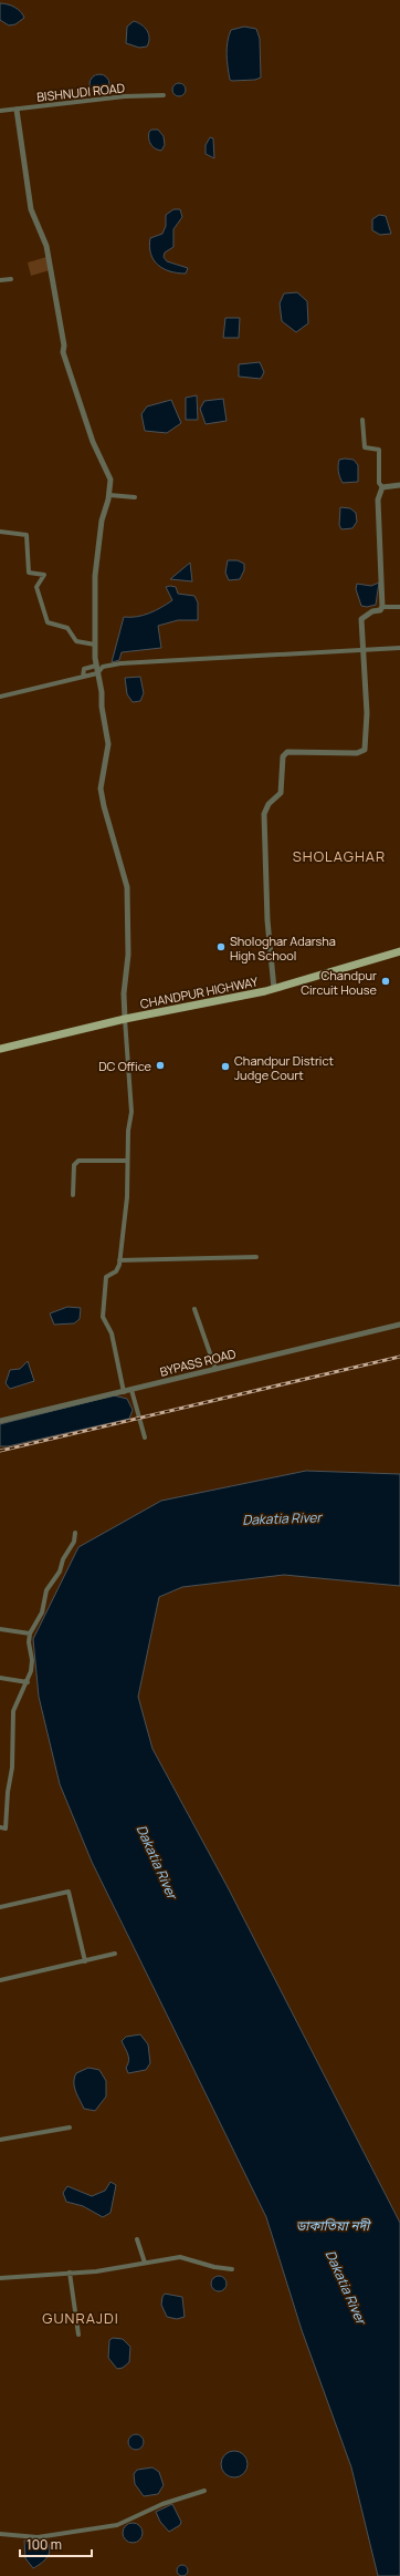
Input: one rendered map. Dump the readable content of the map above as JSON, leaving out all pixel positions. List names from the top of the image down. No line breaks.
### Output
{"streets":{"main road":["CHANDPUR HIGHWAY"],"street":["BISHNUDI ROAD","BYPASS ROAD"]},"districts":["SHOLAGHAR","GUNRAJDI"],"water":["Dakatia River","ডাকাতিয়া নদী"],"places":["Shologhar Adarsha High School","Chandpur Circuit House","DC Office","Chandpur District Judge Court"],"scale_bar":"100 m"}
